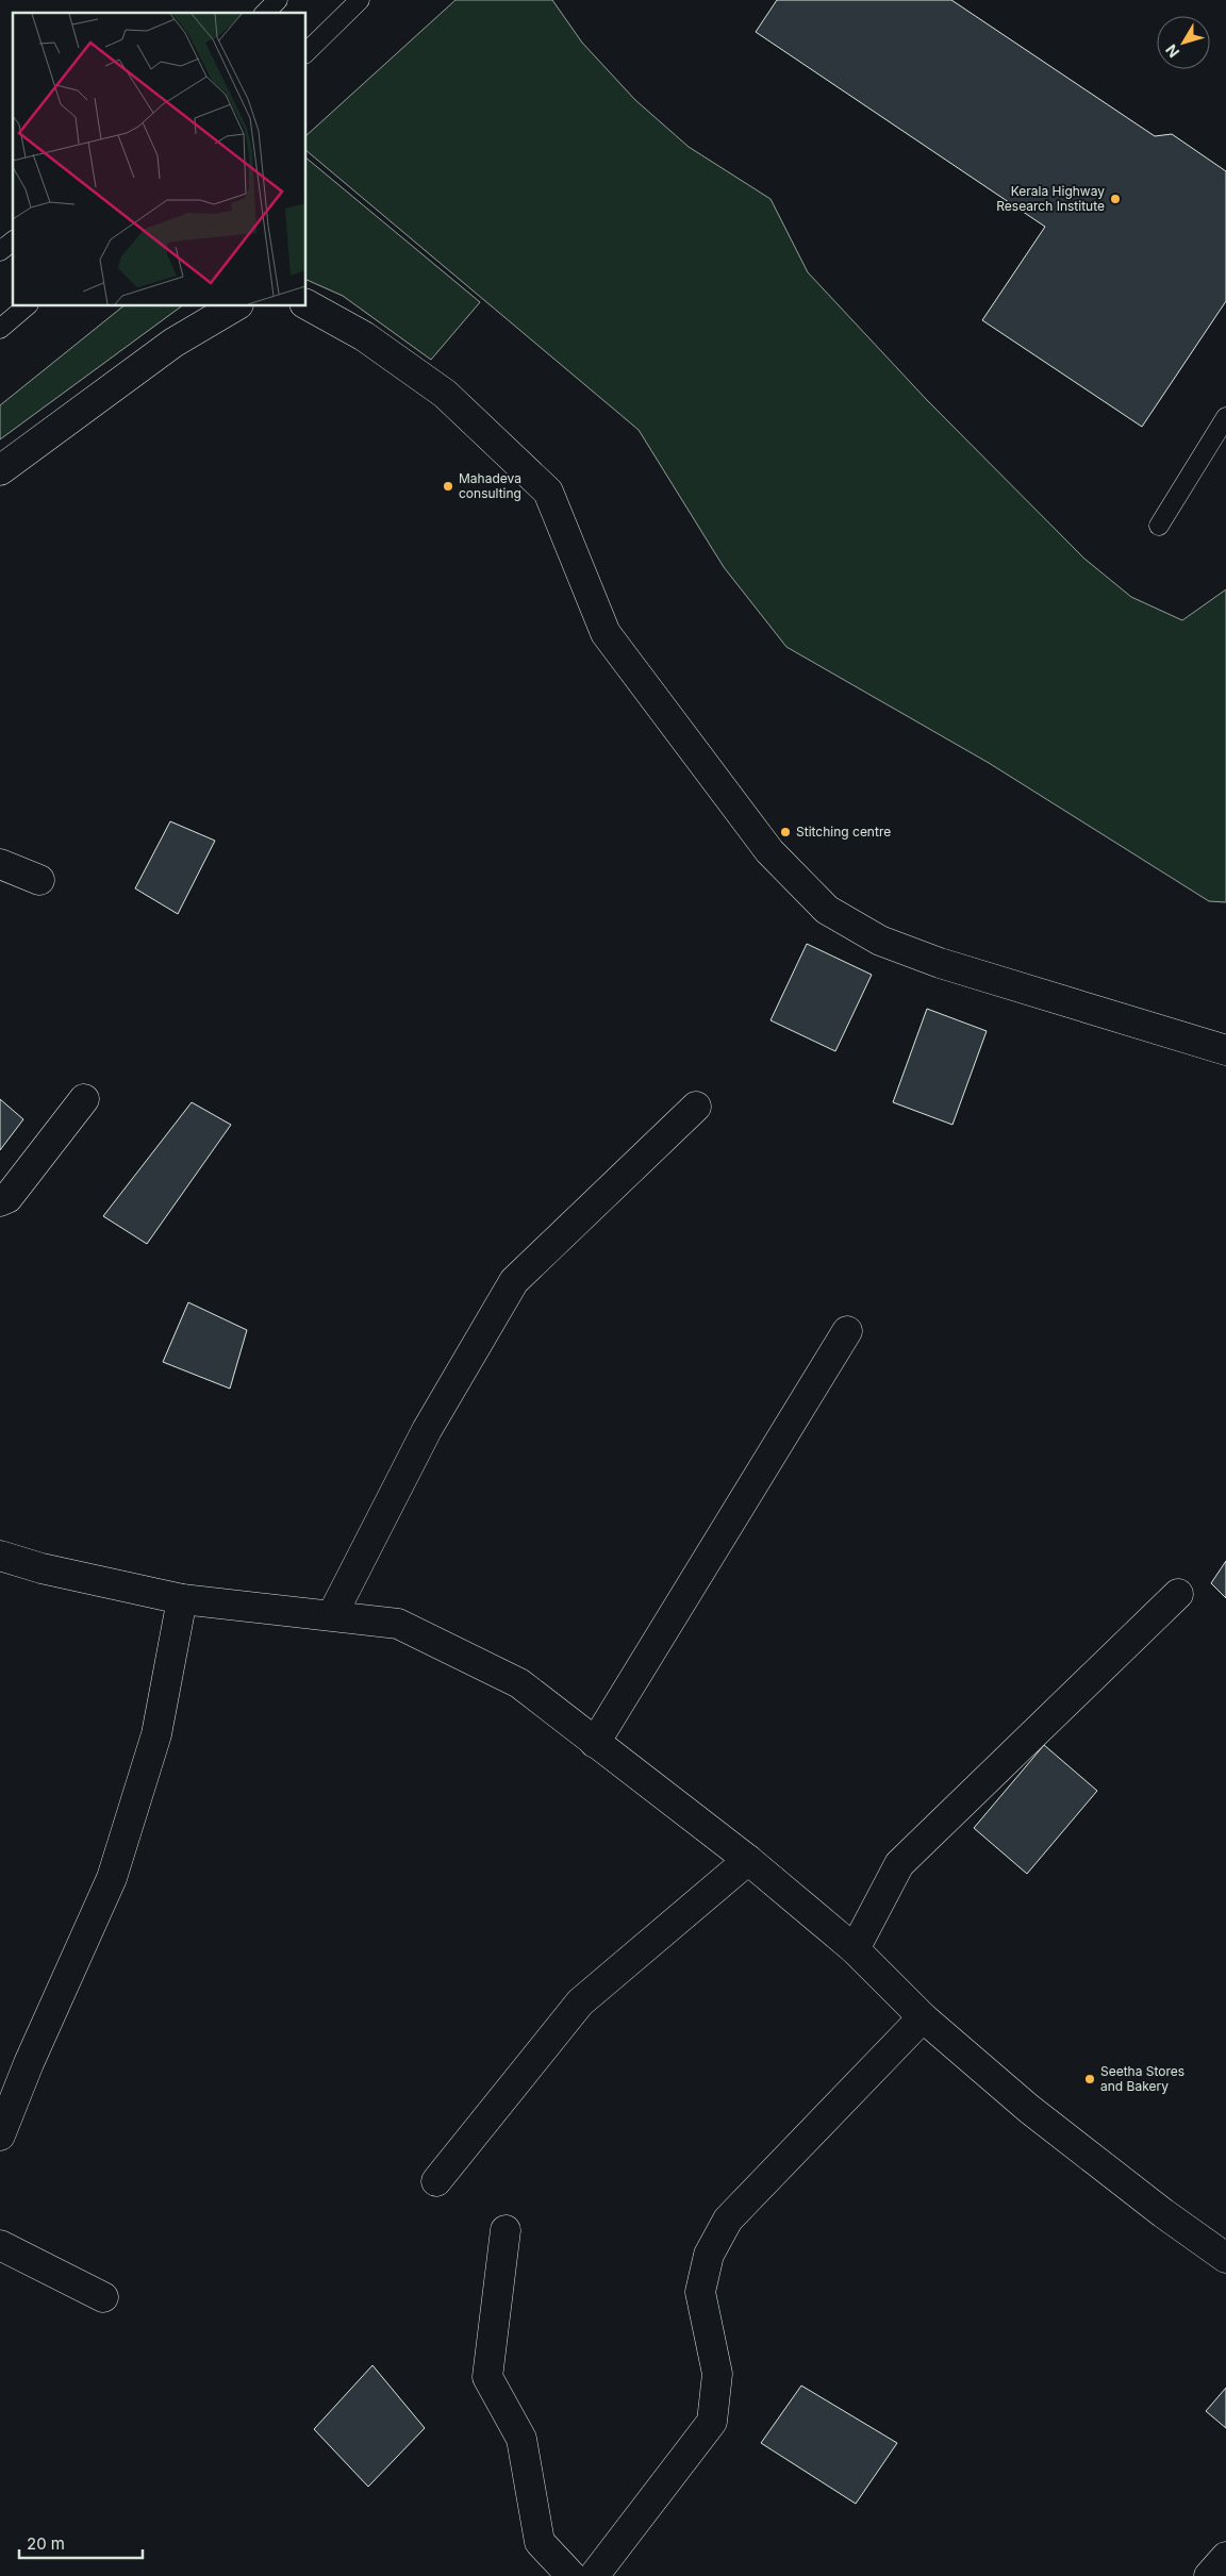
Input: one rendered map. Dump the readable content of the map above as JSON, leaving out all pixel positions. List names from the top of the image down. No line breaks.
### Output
{"places":["Kerala Highway Research Institute","Mahadeva consulting","Stitching centre","Seetha Stores and Bakery"],"scale_bar":"20 m","north":"bottom left"}
